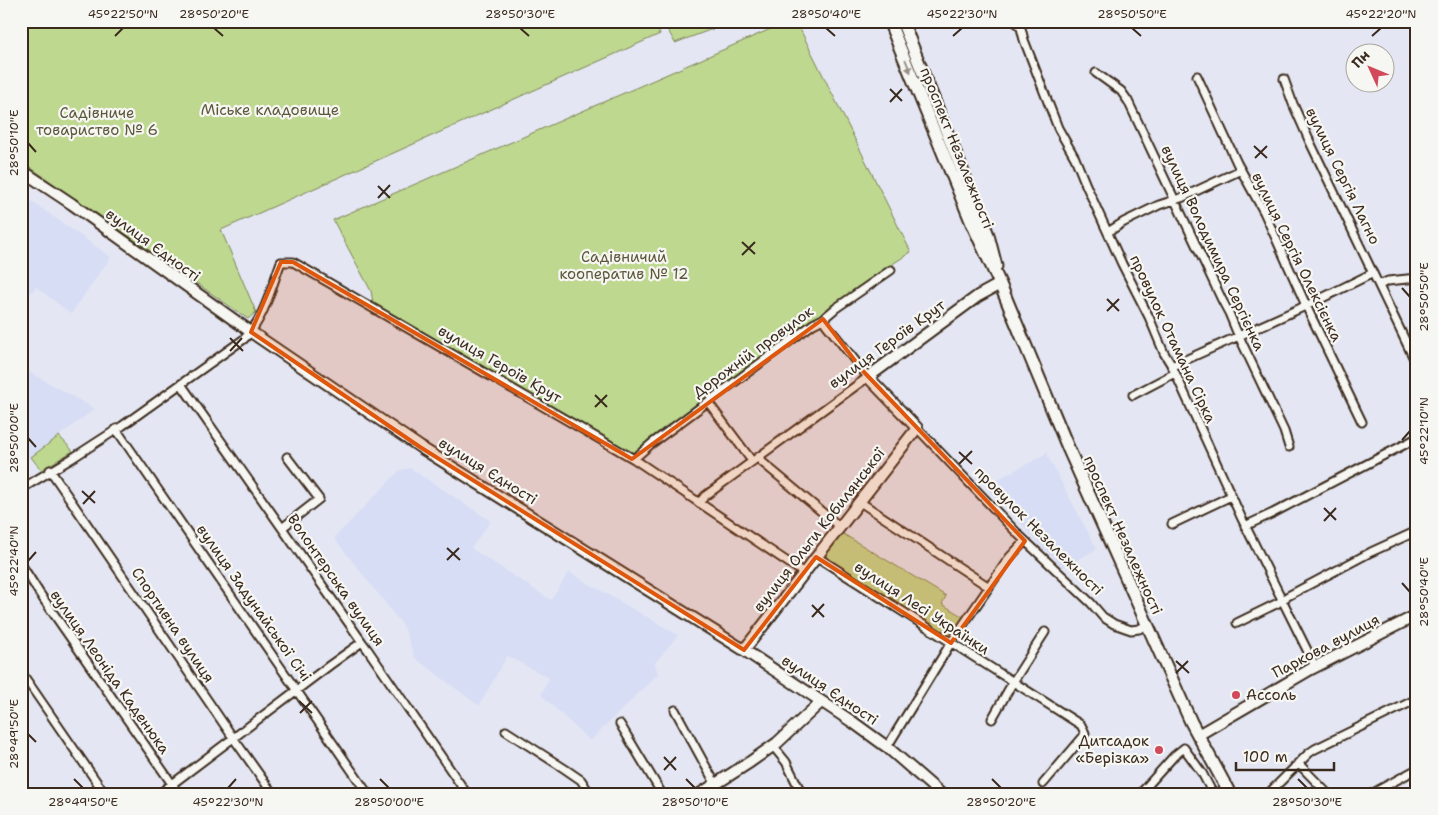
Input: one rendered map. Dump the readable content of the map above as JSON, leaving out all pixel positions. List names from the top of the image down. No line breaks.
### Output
{"streets":{"main road":["проспект Незалежності","вулиця Єдності","вулиця Героїв Крут","вулиця Ольги Кобилянської","провулок Незалежності","Паркова вулиця"],"street":["вулиця Сергія Лагно","вулиця Володимира Сергієнка","вулиця Сергія Олексієнка","провулок Отамана Сірка","Дорожній провулок","Волонтерська вулиця","вулиця Задунайської Січі","вулиця Лесі Українки","Спортивна вулиця","вулиця Леоніда Каденюка"]},"crossings":[["проспект Незалежності","вулиця Героїв Крут"],["проспект Незалежності","провулок Незалежності"],["проспект Незалежності","Паркова вулиця"],["вулиця Єдності","вулиця Героїв Крут"],["вулиця Єдності","вулиця Ольги Кобилянської"],["провулок Отамана Сірка","Паркова вулиця"],["вулиця Героїв Крут","Дорожній провулок"],["вулиця Героїв Крут","вулиця Ольги Кобилянської"],["вулиця Героїв Крут","провулок Незалежності"],["Дорожній провулок","провулок Незалежності"],["вулиця Ольги Кобилянської","провулок Незалежності"],["вулиця Ольги Кобилянської","вулиця Лесі Українки"]],"parks":["Міське кладовище","Садівниче товариство № 6","Садівничий кооператив № 12"],"places":["Ассоль","Дитсадок «Берізка»"],"scale_bar":"100 m","north":"top left","coordinates":["45°22'50\"N","28°50'20\"E","28°50'30\"E","28°50'40\"E","45°22'30\"N","28°50'50\"E","45°22'20\"N","28°50'10\"E","45°22'10\"N","28°50'00\"E","45°22'40\"N","28°49'50\"E"]}
